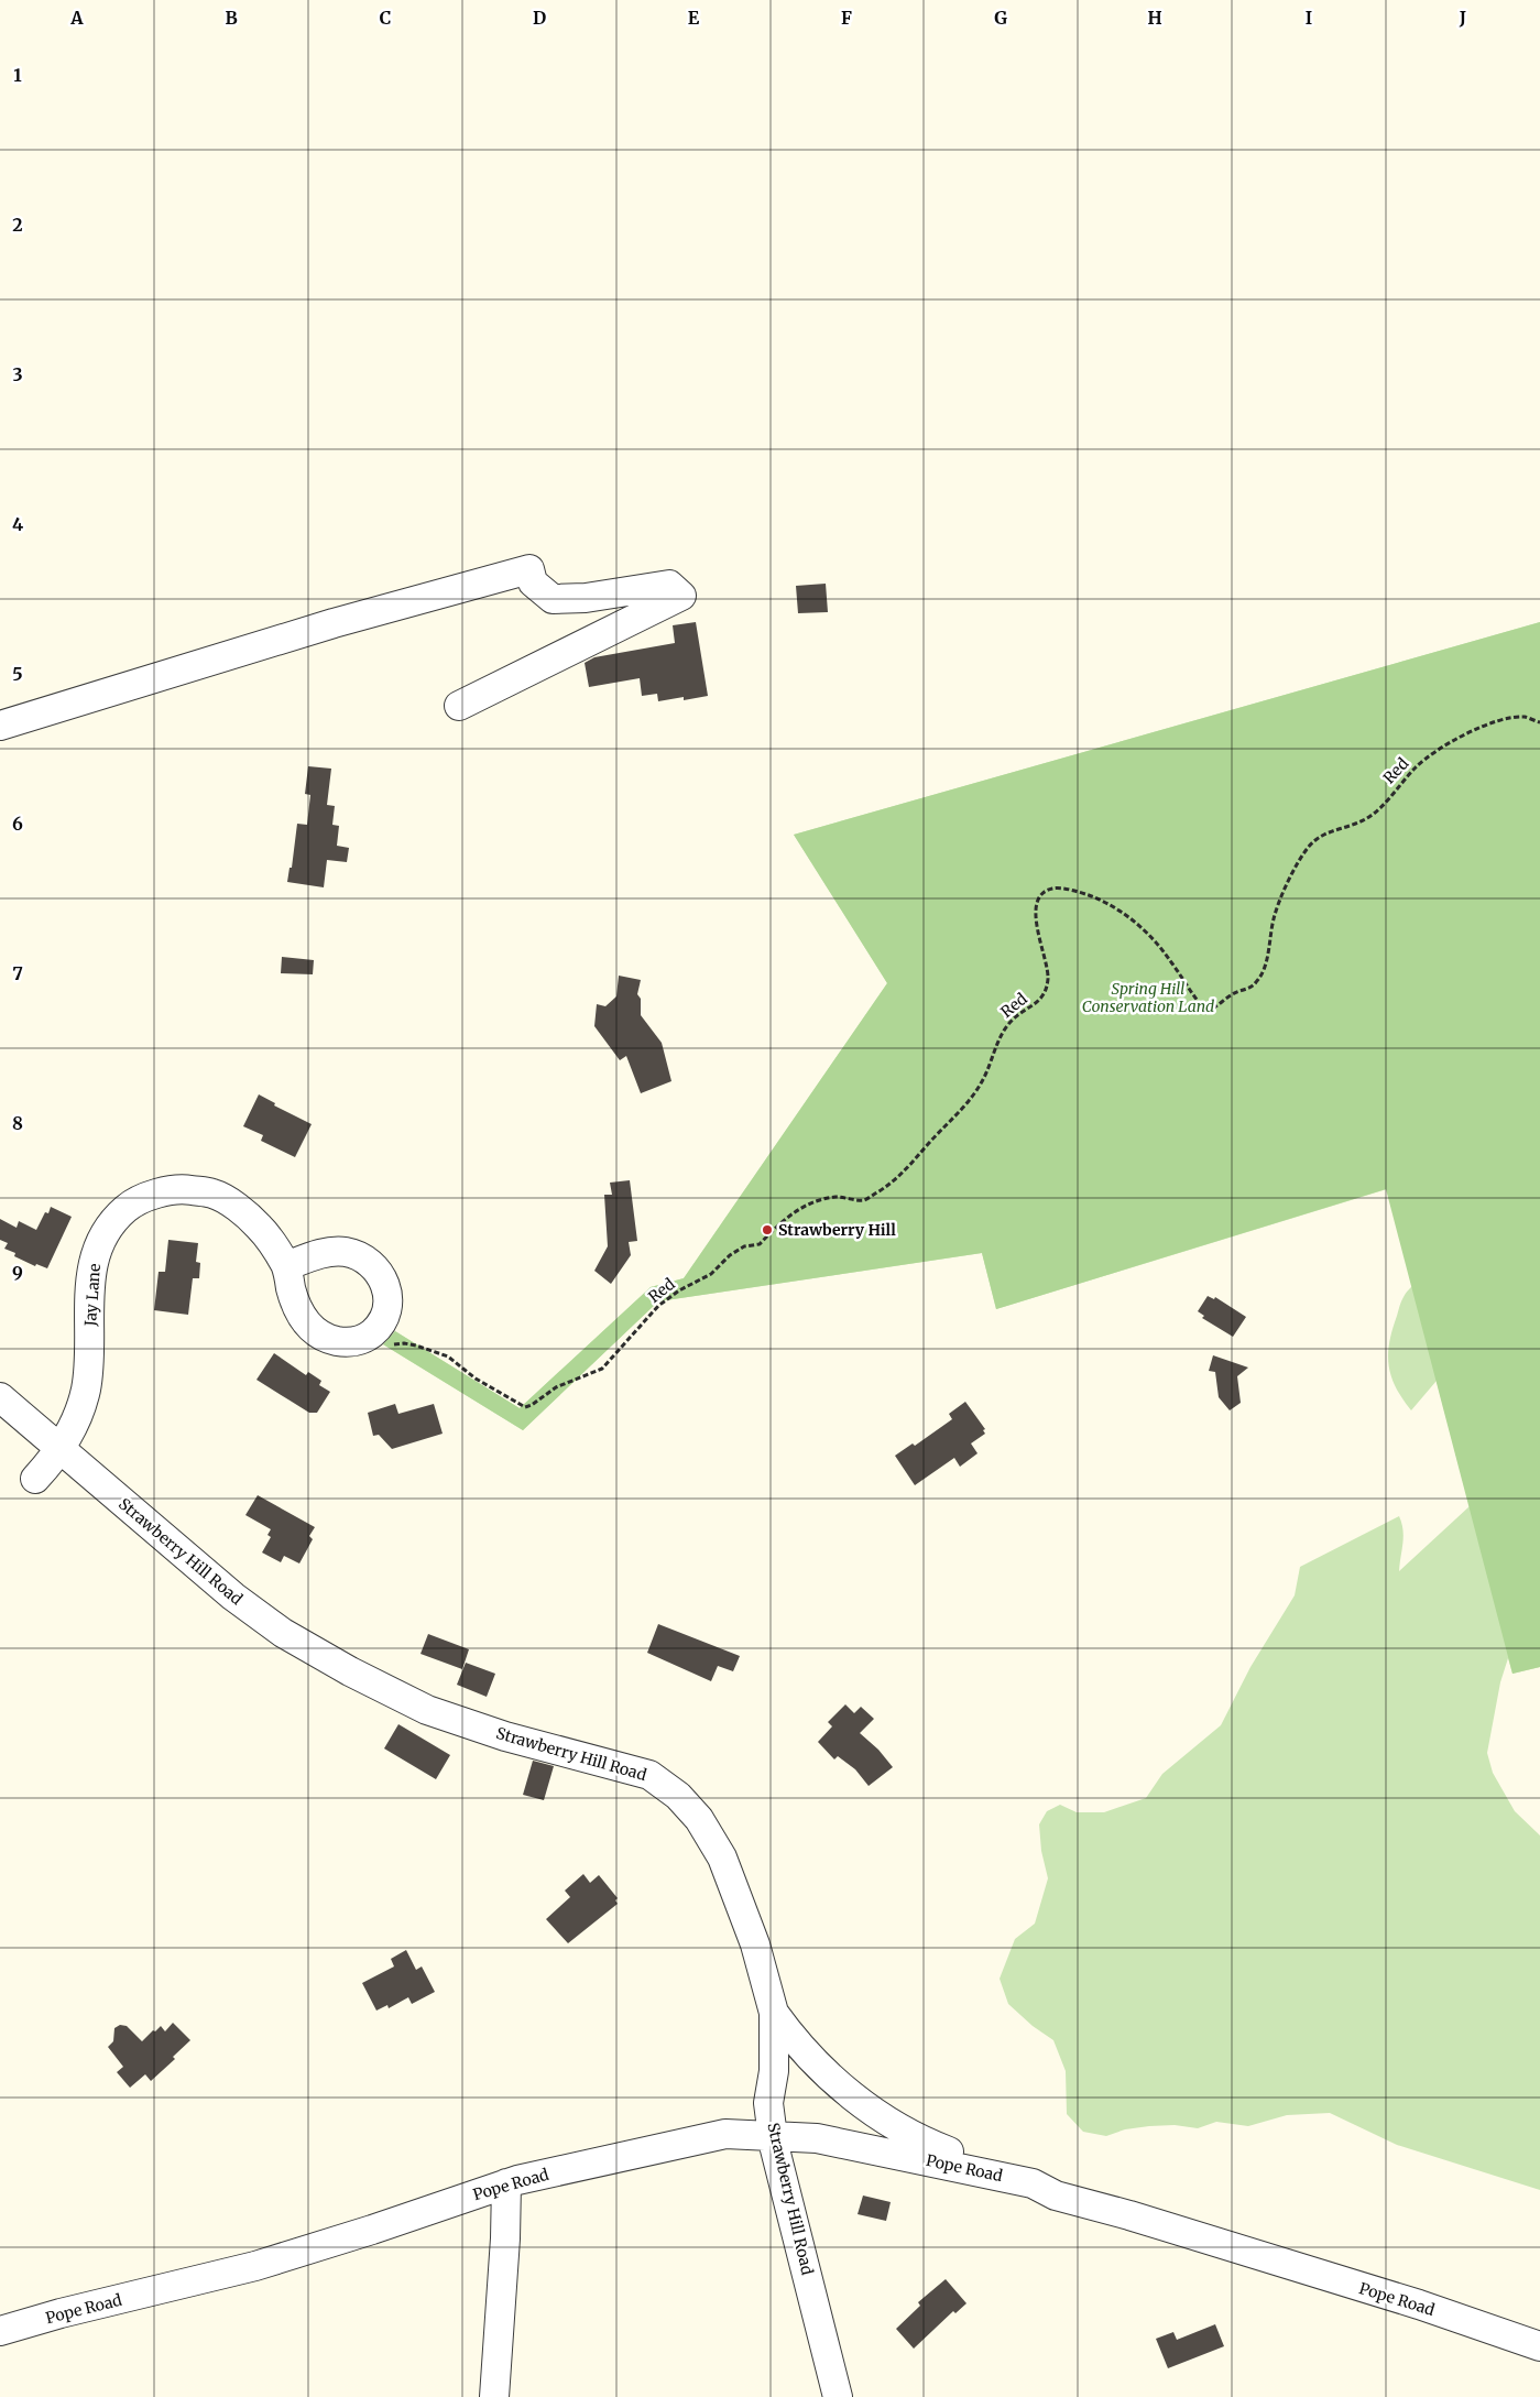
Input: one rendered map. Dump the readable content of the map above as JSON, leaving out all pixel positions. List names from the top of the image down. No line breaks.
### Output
{"streets":{"street":["Jay Lane","Strawberry Hill Road","Pope Road"],"path":["Red"]},"crossings":[["Jay Lane","Strawberry Hill Road"],["Strawberry Hill Road","Pope Road"]],"parks":["Spring Hill Conservation Land"],"places":["Strawberry Hill"],"grid":{"columns":["A","B","C","D","E","F","G","H","I","J"],"rows":["1","2","3","4","5","6","7","8","9"]}}
